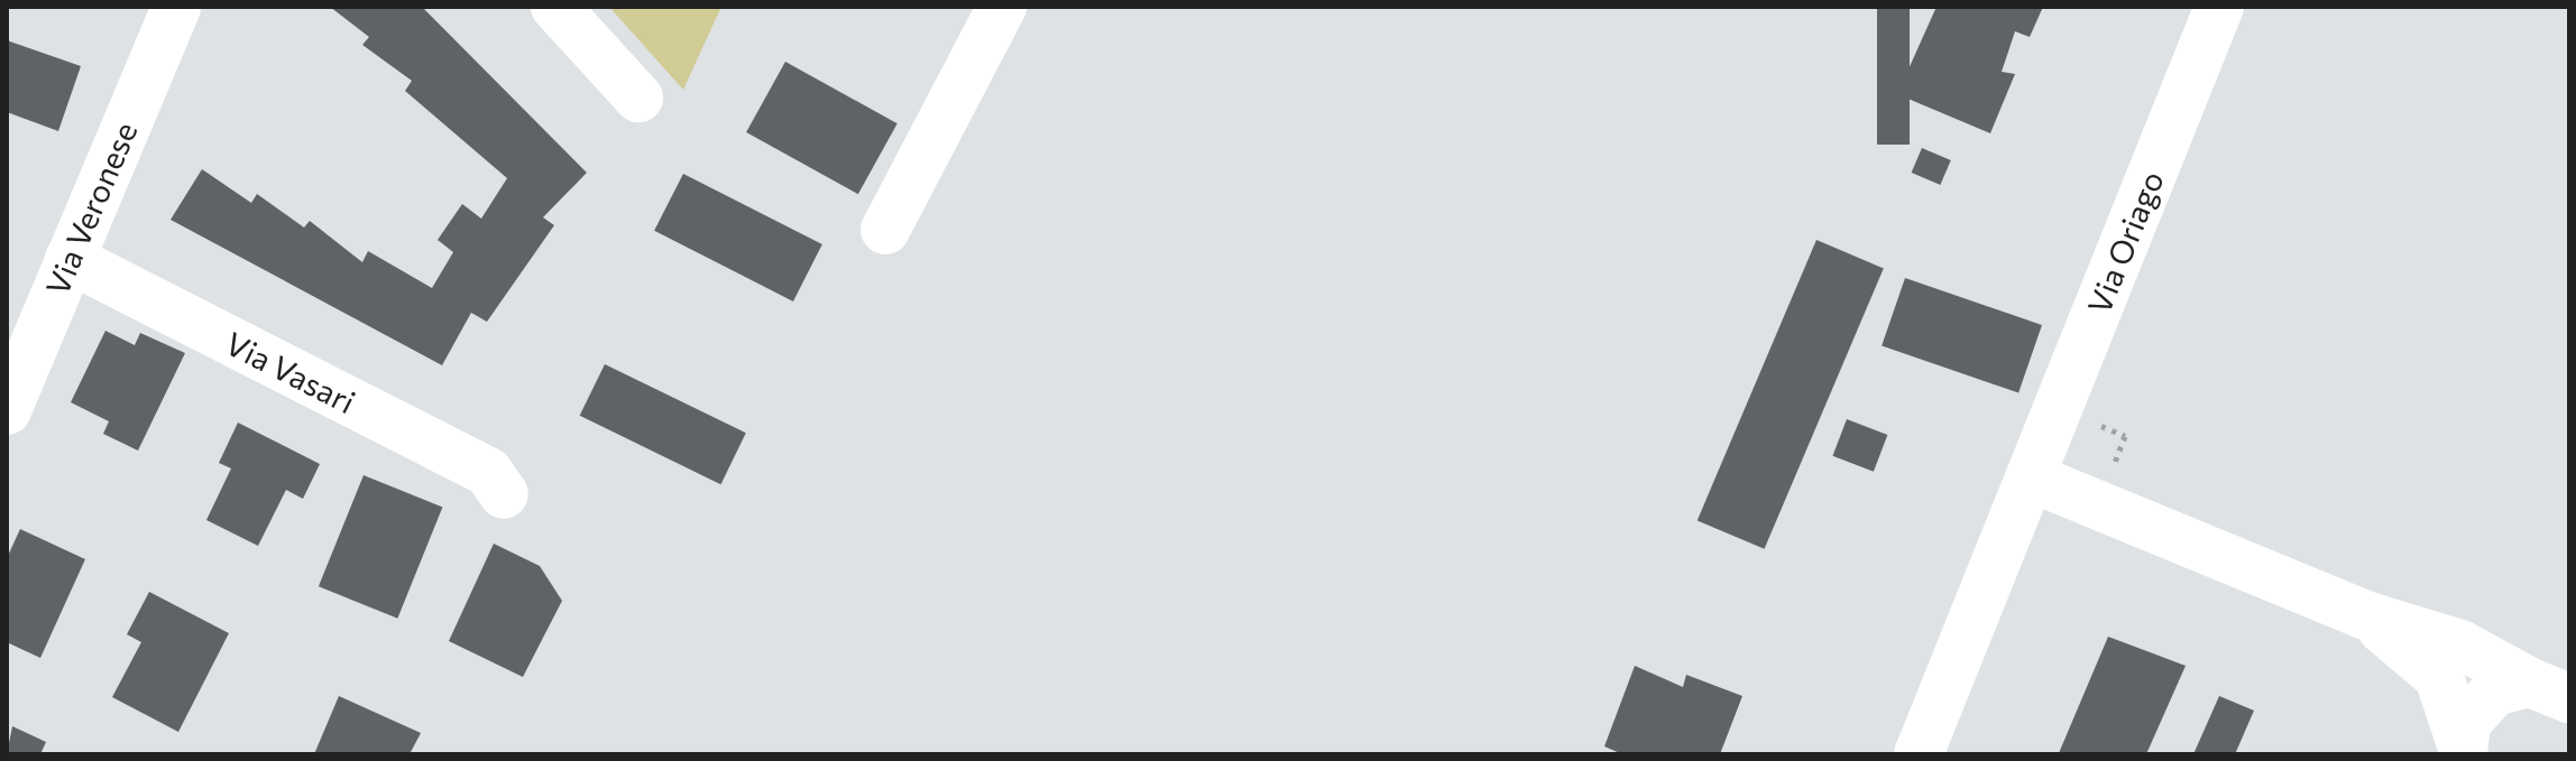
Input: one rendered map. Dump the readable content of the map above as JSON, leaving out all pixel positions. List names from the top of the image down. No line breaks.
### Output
{"streets":{"street":["Via Veronese","Via Oriago","Via Vasari"]},"crossings":[["Via Veronese","Via Vasari"]]}
